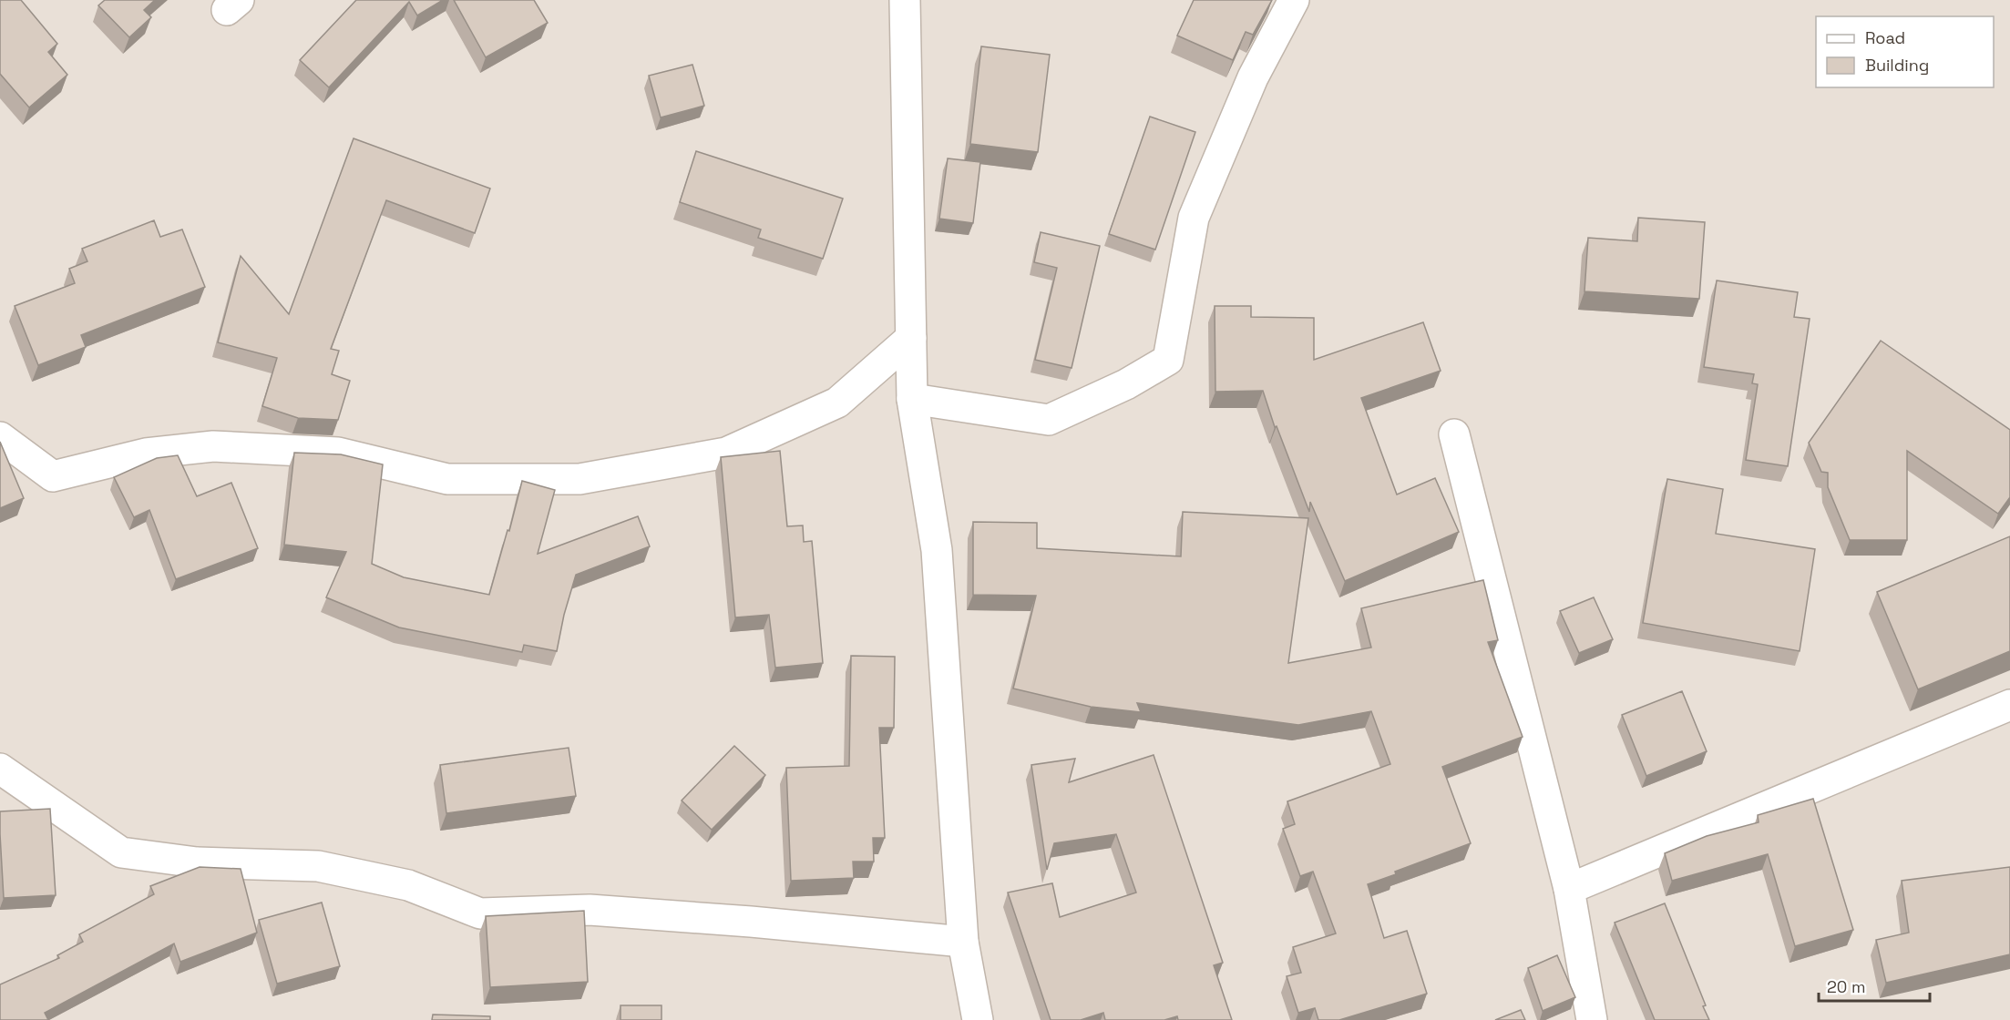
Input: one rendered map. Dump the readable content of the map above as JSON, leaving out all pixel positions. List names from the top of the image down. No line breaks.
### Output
{"legend":["Road","Building"],"scale_bar":"20 m"}
